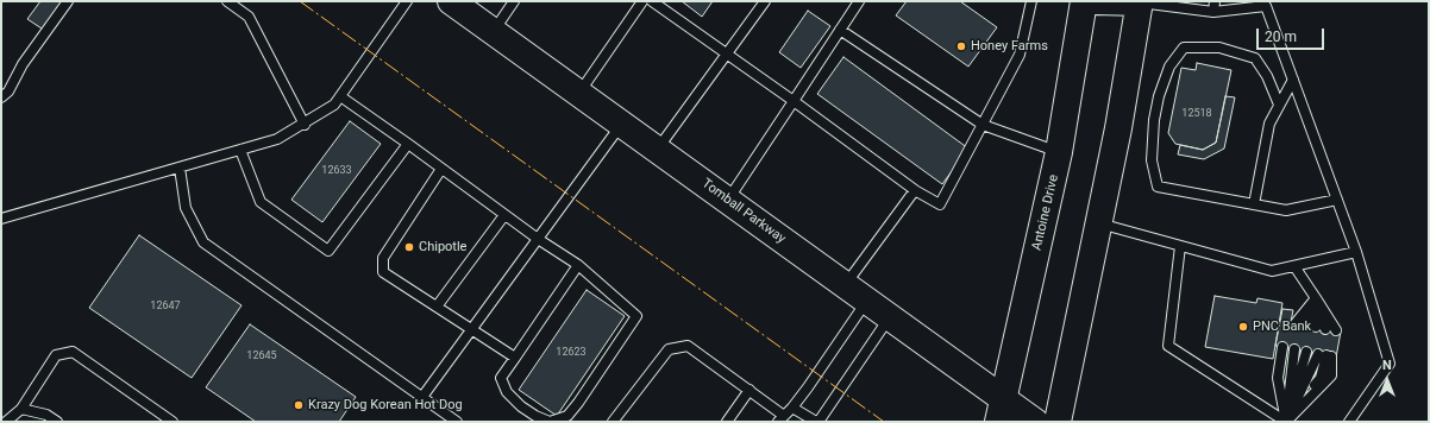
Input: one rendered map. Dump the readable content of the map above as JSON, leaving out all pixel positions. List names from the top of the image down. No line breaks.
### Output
{"streets":{"main road":["Tomball Parkway","Antoine Drive"]},"crossings":[["Tomball Parkway","Antoine Drive"]],"places":["Honey Farms","Chipotle","PNC Bank","Krazy Dog Korean Hot Dog"],"house_numbers":["12518","12633","12647","12623","12645"],"scale_bar":"20 m","north":"top"}
